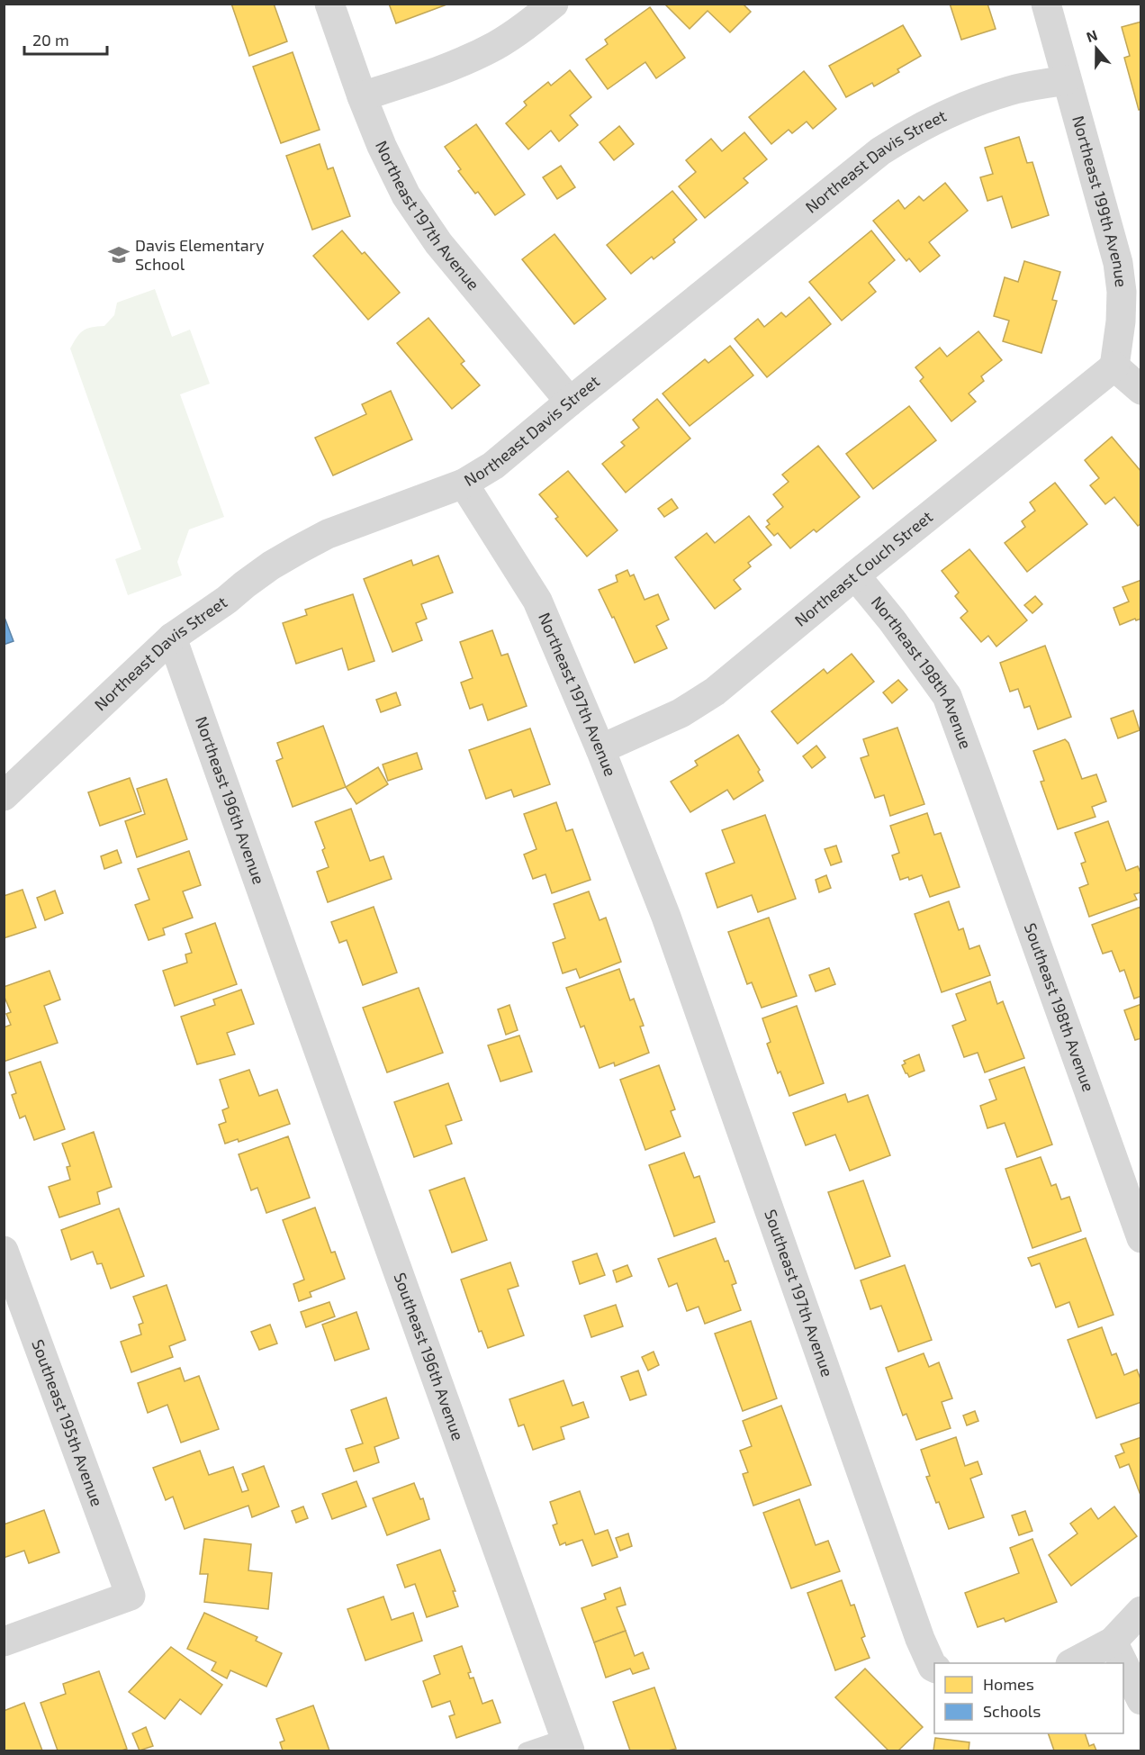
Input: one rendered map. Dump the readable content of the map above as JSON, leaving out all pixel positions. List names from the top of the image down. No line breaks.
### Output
{"streets":{"street":["Northeast Davis Street","Northeast 199th Avenue","Northeast 197th Avenue","Northeast Couch Street","Northeast 198th Avenue","Northeast 196th Avenue","Southeast 198th Avenue","Southeast 197th Avenue","Southeast 196th Avenue","Southeast 195th Avenue"]},"crossings":[["Northeast Davis Street","Northeast 199th Avenue"],["Northeast Davis Street","Northeast 197th Avenue"],["Northeast Davis Street","Northeast 196th Avenue"],["Northeast 199th Avenue","Northeast Couch Street"],["Northeast 197th Avenue","Northeast Couch Street"],["Northeast 197th Avenue","Southeast 197th Avenue"],["Northeast Couch Street","Northeast 198th Avenue"],["Northeast 198th Avenue","Southeast 198th Avenue"],["Northeast 196th Avenue","Southeast 196th Avenue"]],"places":{"school or university":["Davis Elementary School"]},"legend":["Homes","Schools"],"scale_bar":"20 m","north":"top"}
